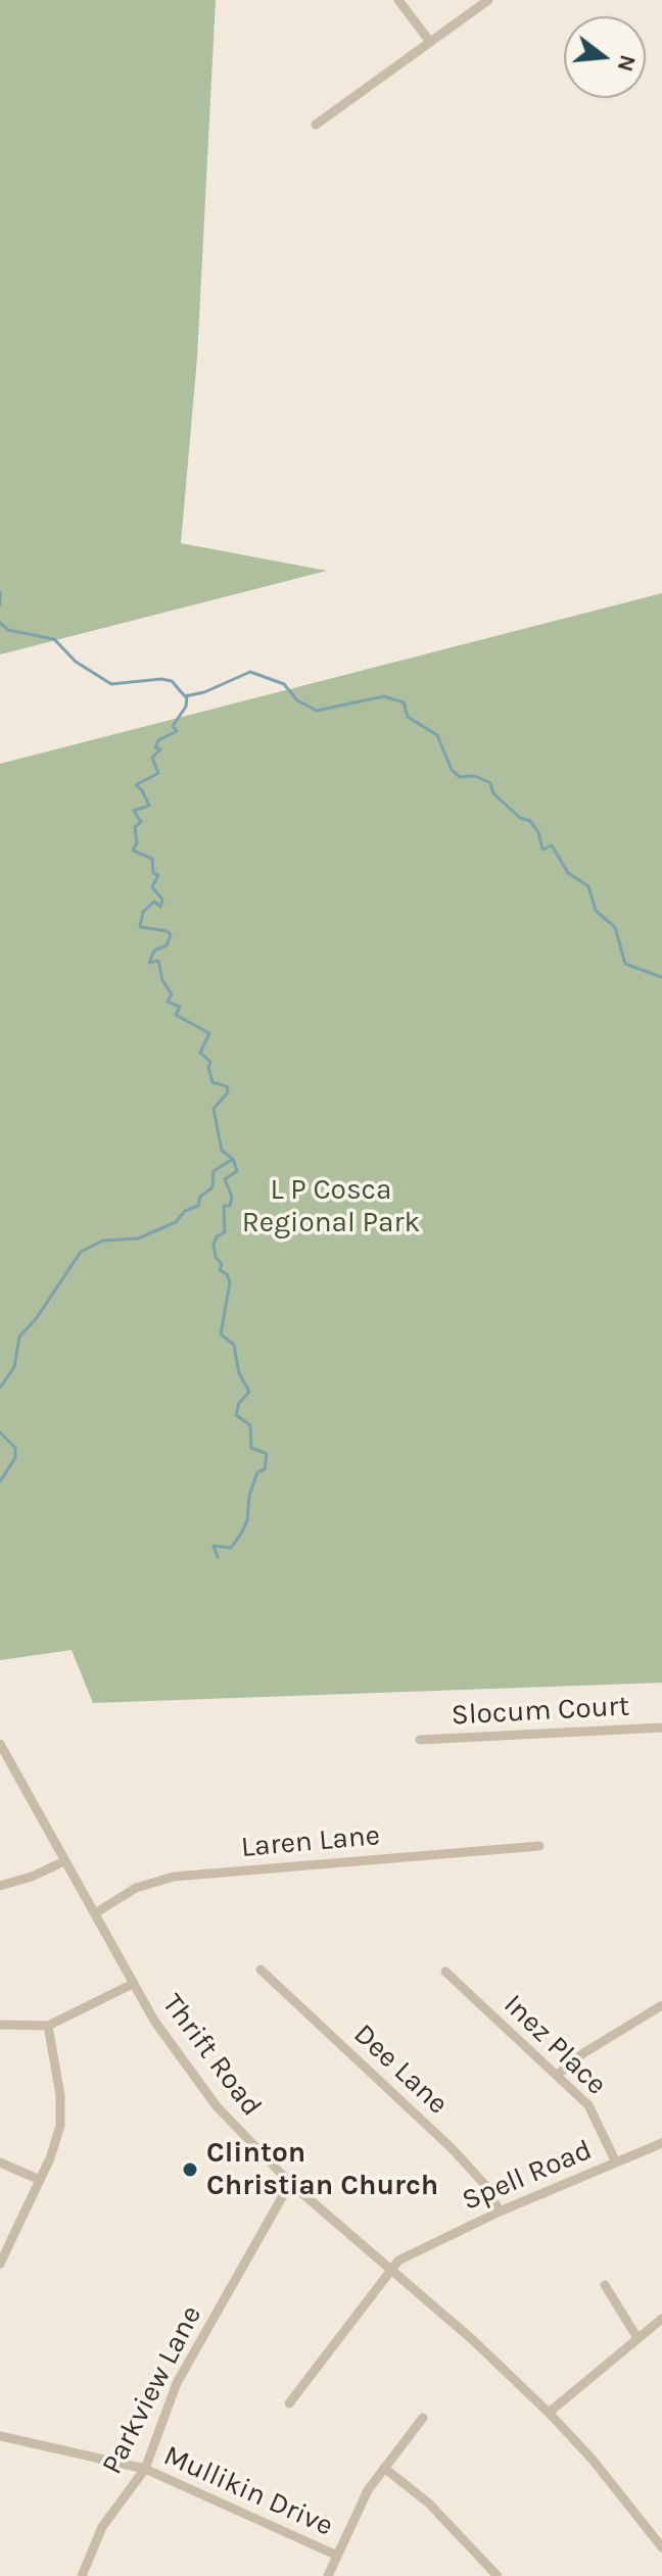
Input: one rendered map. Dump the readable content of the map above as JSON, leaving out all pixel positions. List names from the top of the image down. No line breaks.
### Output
{"streets":{"street":["Slocum Court","Laren Lane","Inez Place","Thrift Road","Dee Lane","Spell Road","Parkview Lane","Mullikin Drive"]},"crossings":[["Laren Lane","Thrift Road"],["Inez Place","Spell Road"],["Thrift Road","Spell Road"],["Thrift Road","Parkview Lane"],["Dee Lane","Spell Road"],["Parkview Lane","Mullikin Drive"]],"parks":["L P Cosca Regional Park"],"places":["Clinton Christian Church"],"north":"right"}
